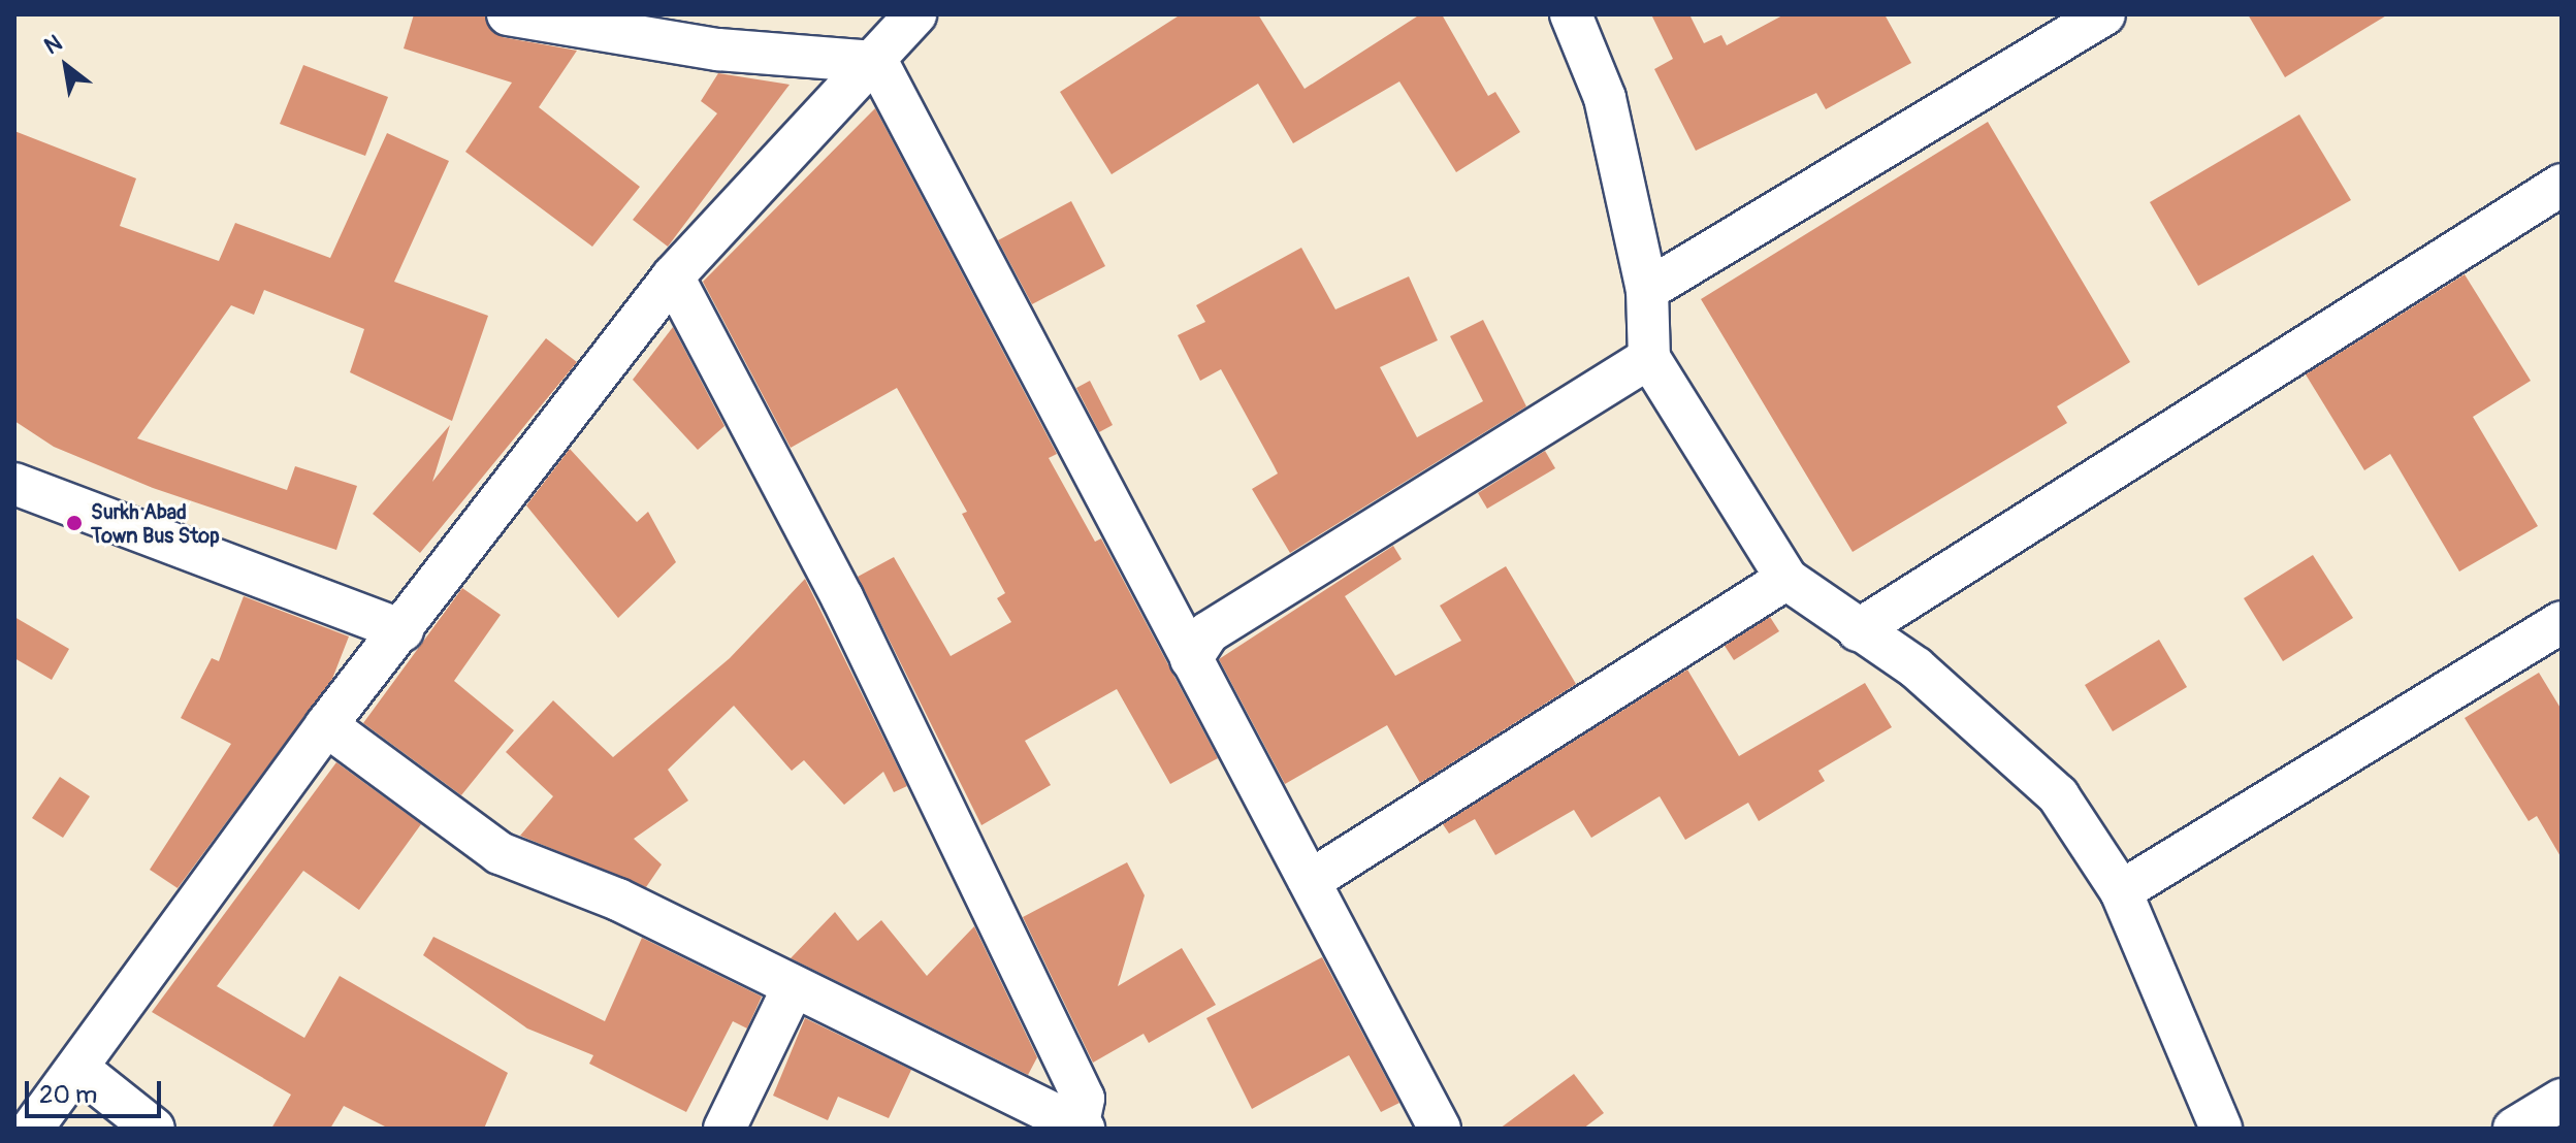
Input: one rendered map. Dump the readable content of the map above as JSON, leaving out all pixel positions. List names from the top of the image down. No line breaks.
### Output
{"places":["Surkh Abad Town Bus Stop"],"scale_bar":"20 m","north":"top left"}
